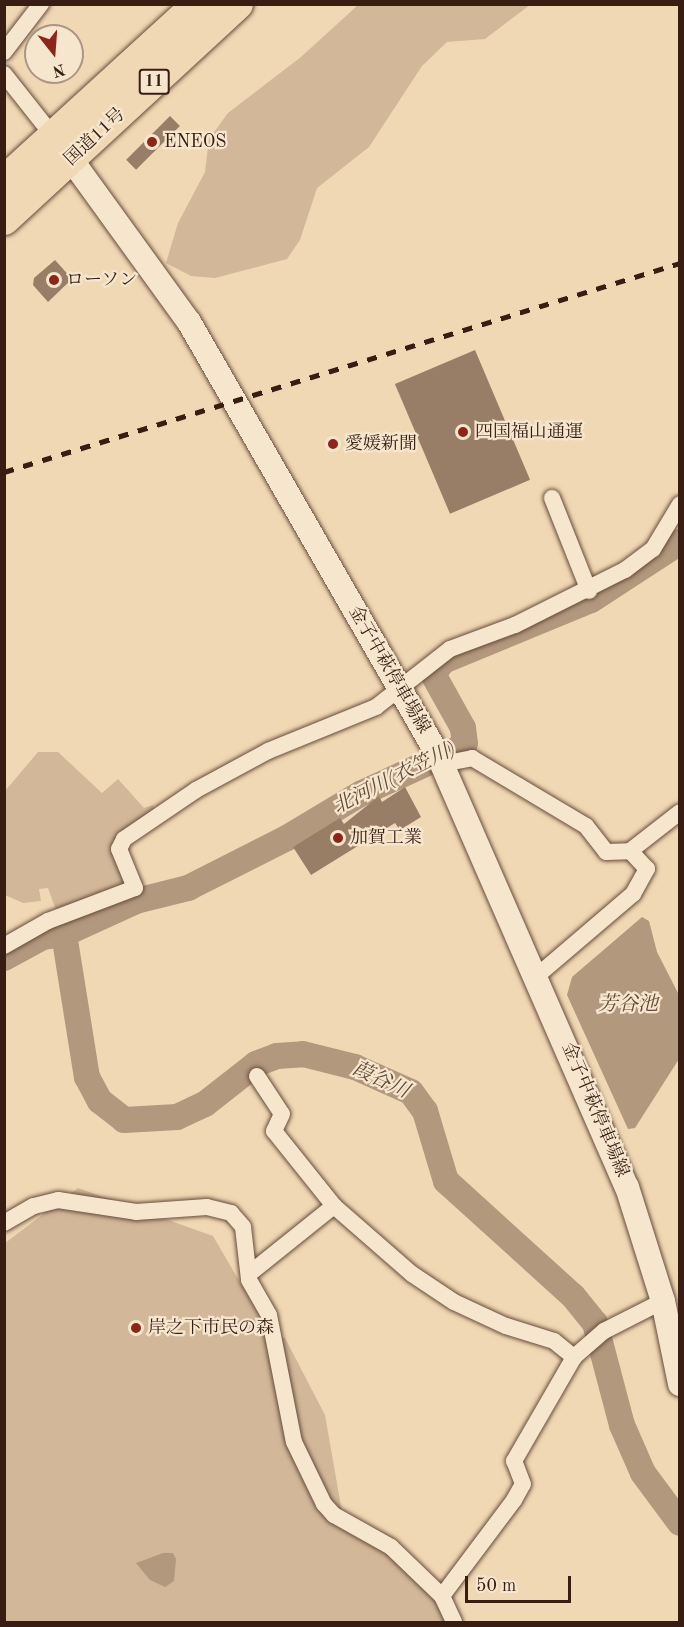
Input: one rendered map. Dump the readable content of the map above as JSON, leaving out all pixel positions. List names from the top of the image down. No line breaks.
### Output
{"streets":{"highway":["11","国道11号"],"main road":["金子中萩停車場線"]},"crossings":[["国道11号","金子中萩停車場線"]],"water":["北河川(衣笠川)","芳谷池","葭谷川"],"places":["ENEOS","ローソン","四国福山通運","愛媛新聞","加賀工業","岸之下市民の森"],"scale_bar":"50 m","north":"bottom"}
